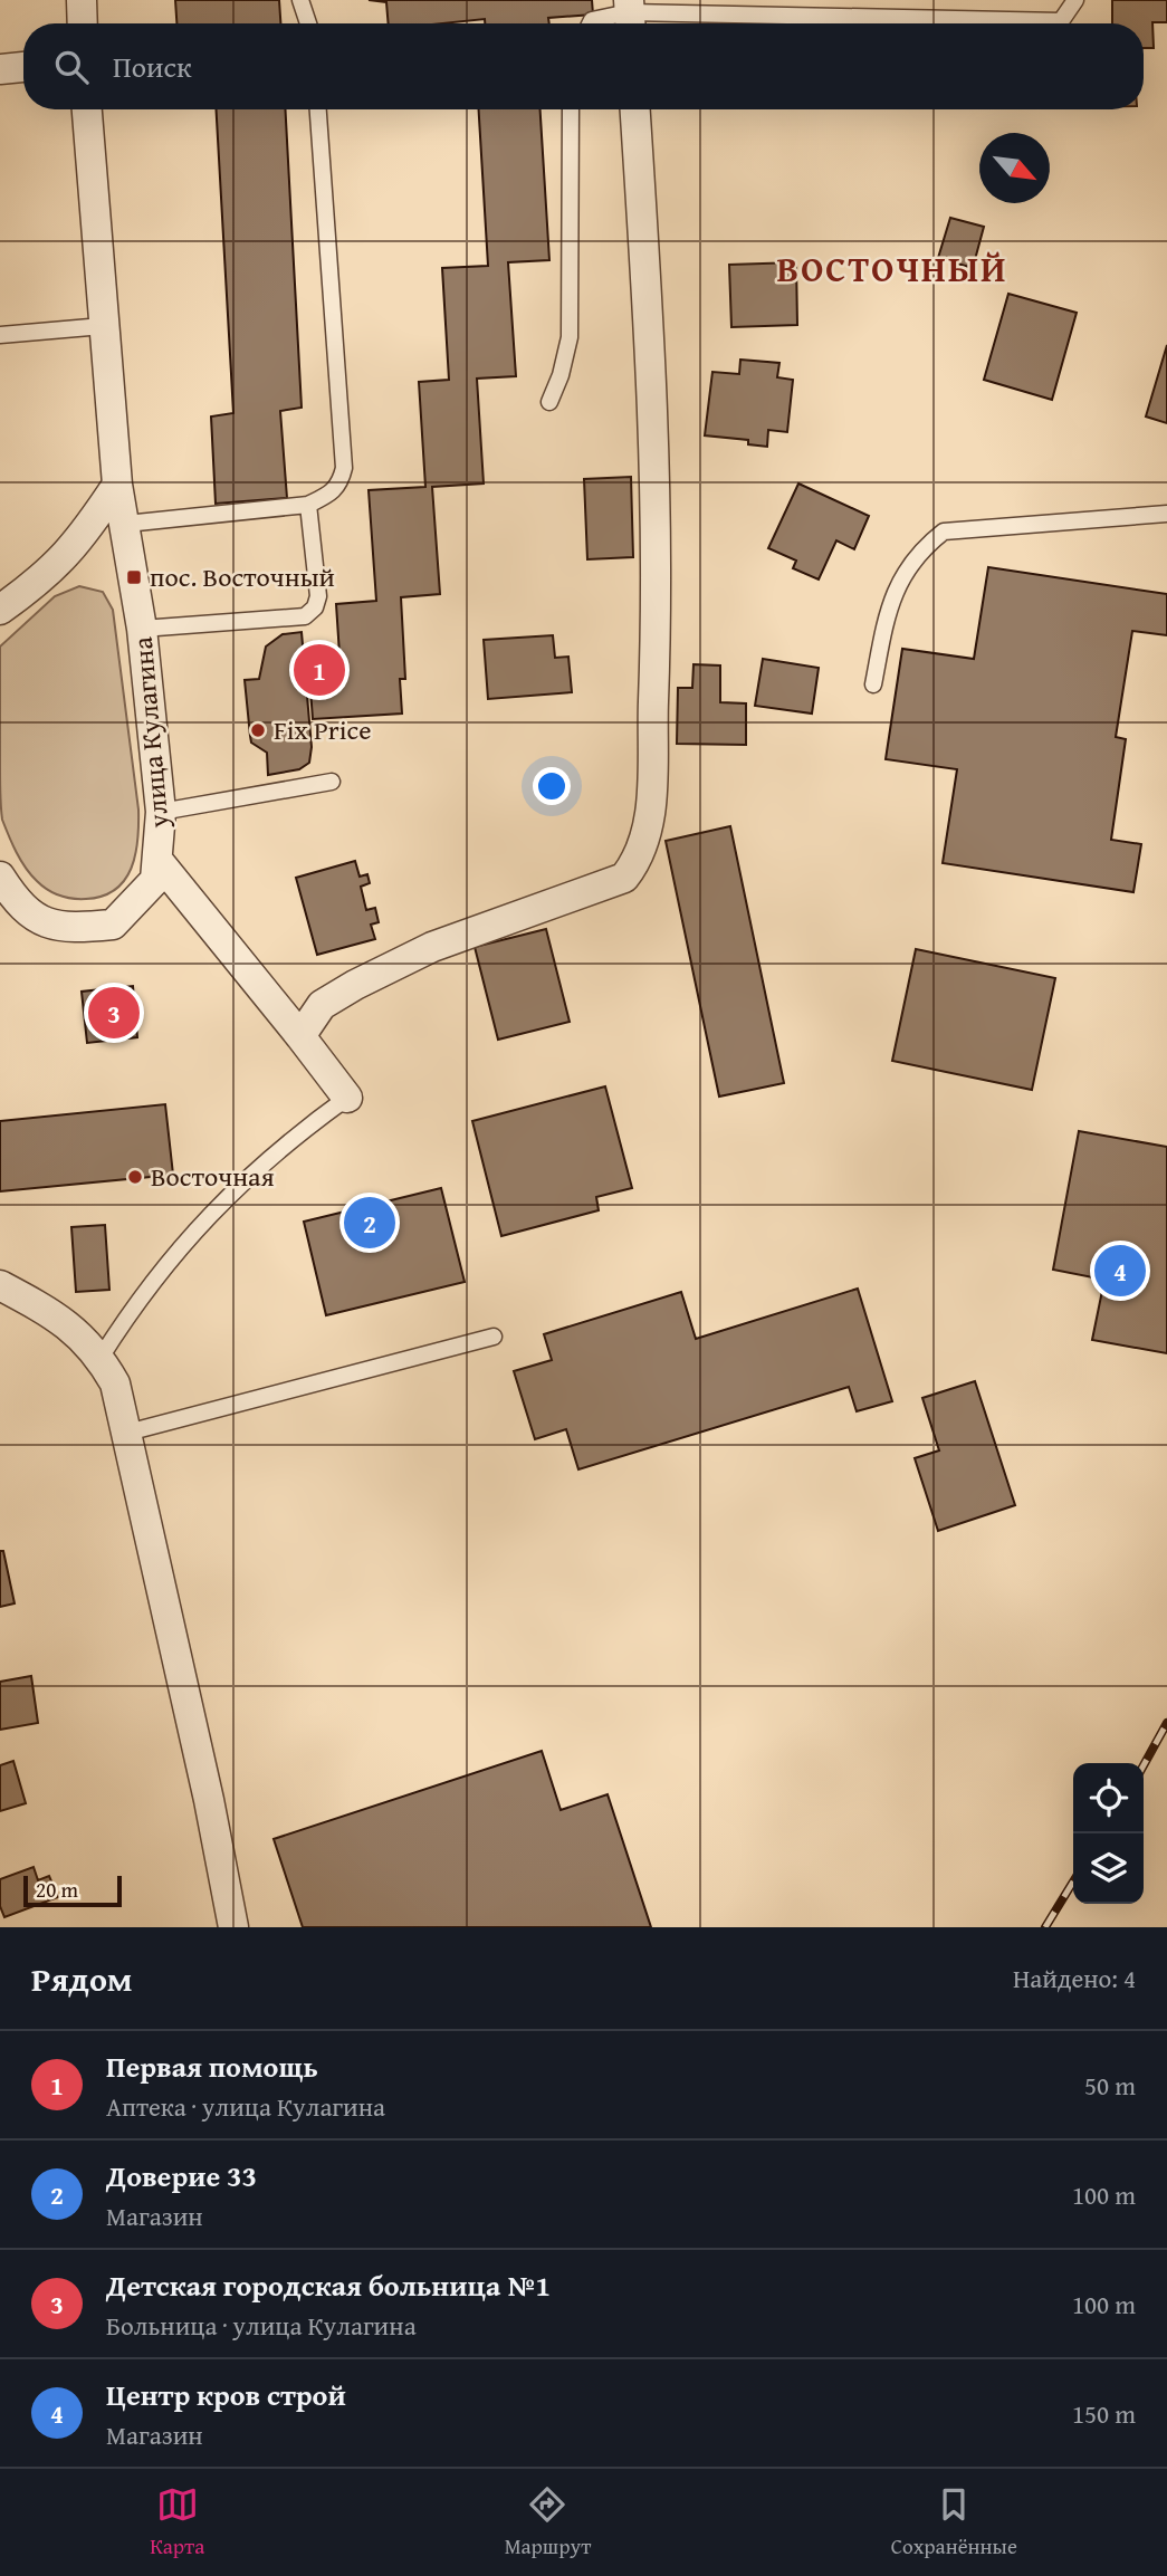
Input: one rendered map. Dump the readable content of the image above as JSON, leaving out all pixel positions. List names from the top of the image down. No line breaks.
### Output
{"streets":{"street":["улица Кулагина"]},"districts":["ВОСТОЧНЫЙ"],"places":{"transit":["пос. Восточный"],"other":["Fix Price","Восточная"]},"scale_bar":"20 m","north":"bottom right","page":{"search":"Поиск","pins":["1","3","2","4"],"scale":"20 m","heading":["Рядом","Найдено: 4"],"list":[{"mark":"1","name":"Первая помощь","note":"Аптека · улица Кулагина","value":"50 m"},{"mark":"2","name":"Доверие 33","note":"Магазин","value":"100 m"},{"mark":"3","name":"Детская городская больница №1","note":"Больница · улица Кулагина","value":"100 m"},{"mark":"4","name":"Центр кров строй","note":"Магазин","value":"150 m"}],"nav":["Карта","Маршрут","Сохранённые"]}}
